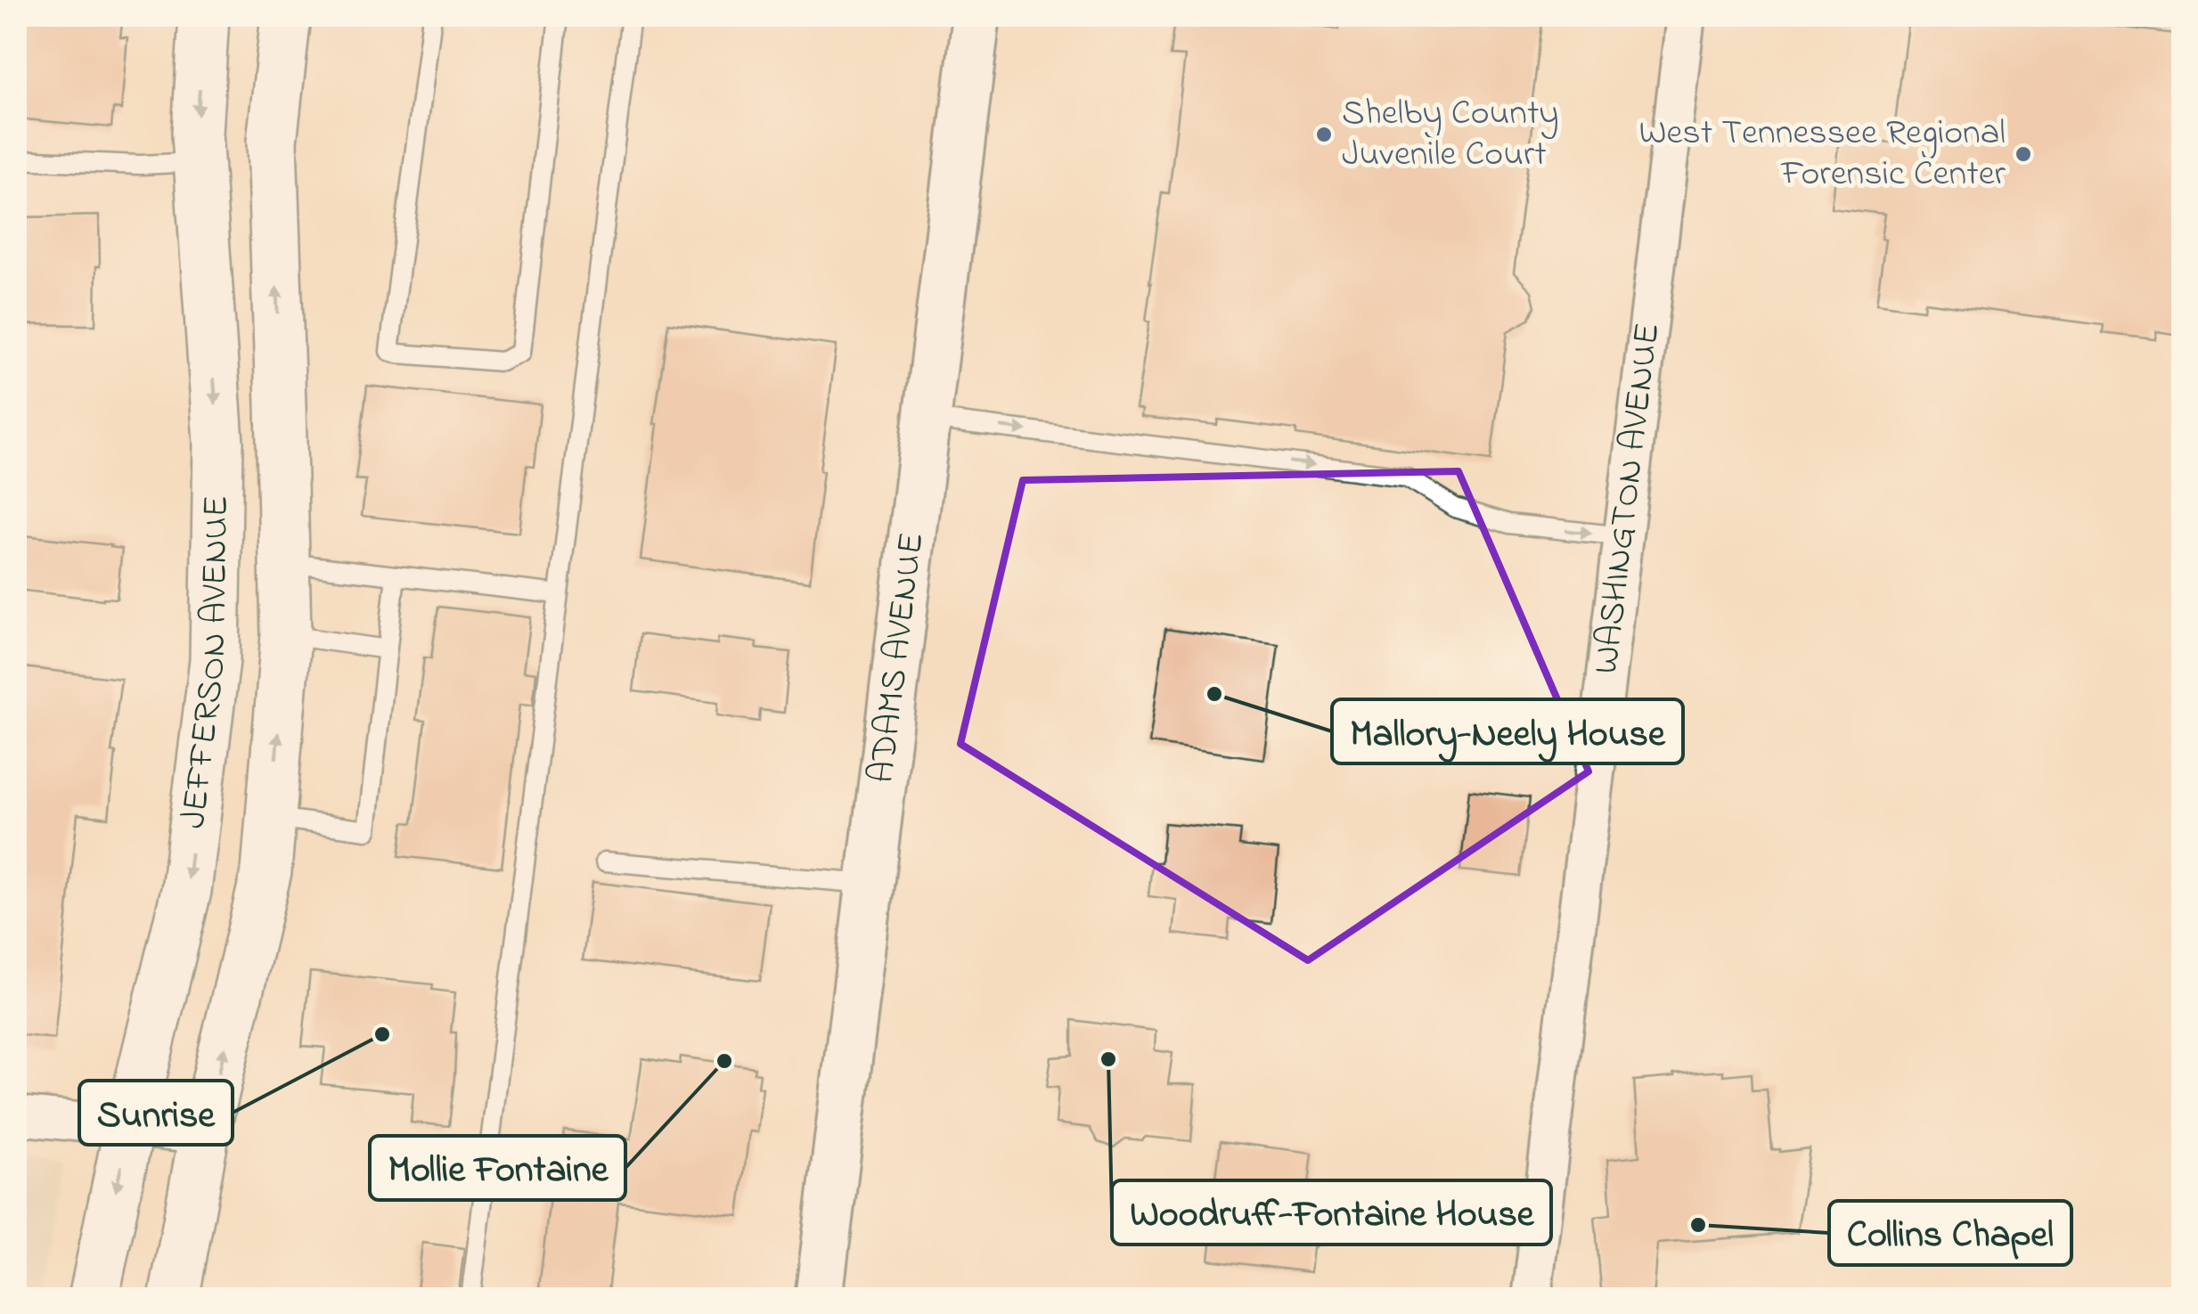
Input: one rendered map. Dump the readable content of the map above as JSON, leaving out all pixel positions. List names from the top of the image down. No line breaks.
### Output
{"streets":{"main road":["JEFFERSON AVENUE"],"street":["WASHINGTON AVENUE","ADAMS AVENUE"]},"places":["Shelby County Juvenile Court","West Tennessee Regional Forensic Center","Mallory-Neely House","Sunrise","Woodruff-Fontaine House","Mollie Fontaine","Collins Chapel"]}
